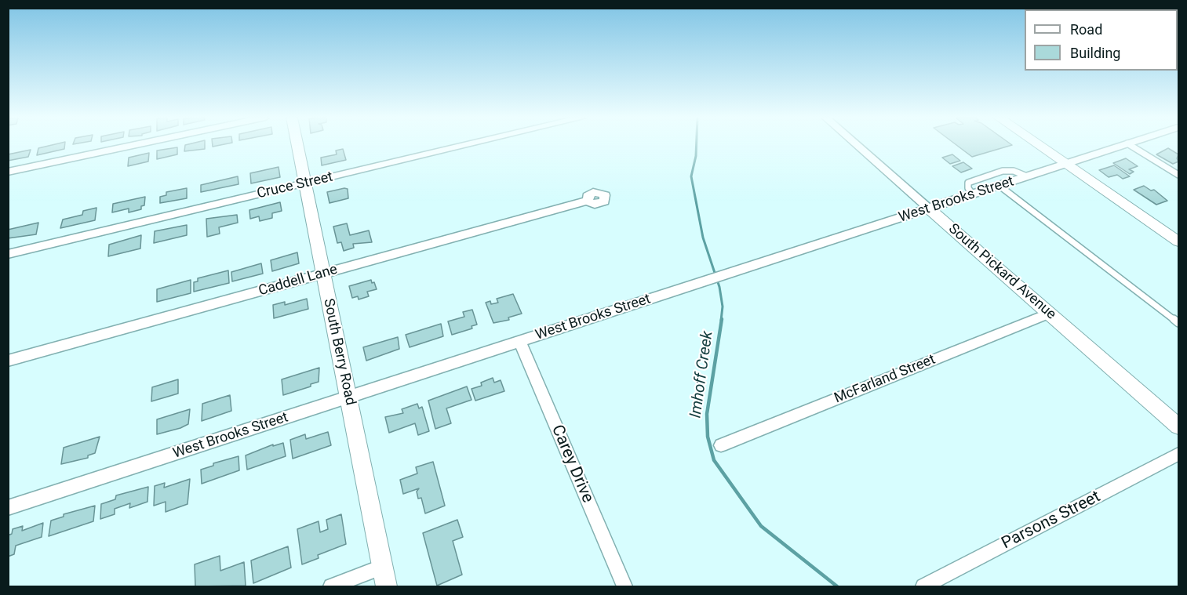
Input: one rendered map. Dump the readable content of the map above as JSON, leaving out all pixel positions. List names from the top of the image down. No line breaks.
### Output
{"streets":{"street":["Cruce Street","West Brooks Street","South Pickard Avenue","Caddell Lane","South Berry Road","McFarland Street","Carey Drive","Parsons Street"]},"crossings":[["Cruce Street","South Berry Road"],["West Brooks Street","South Pickard Avenue"],["West Brooks Street","South Berry Road"],["West Brooks Street","Carey Drive"],["South Pickard Avenue","McFarland Street"],["Caddell Lane","South Berry Road"]],"water":["Imhoff Creek"],"legend":["Road","Building"]}
